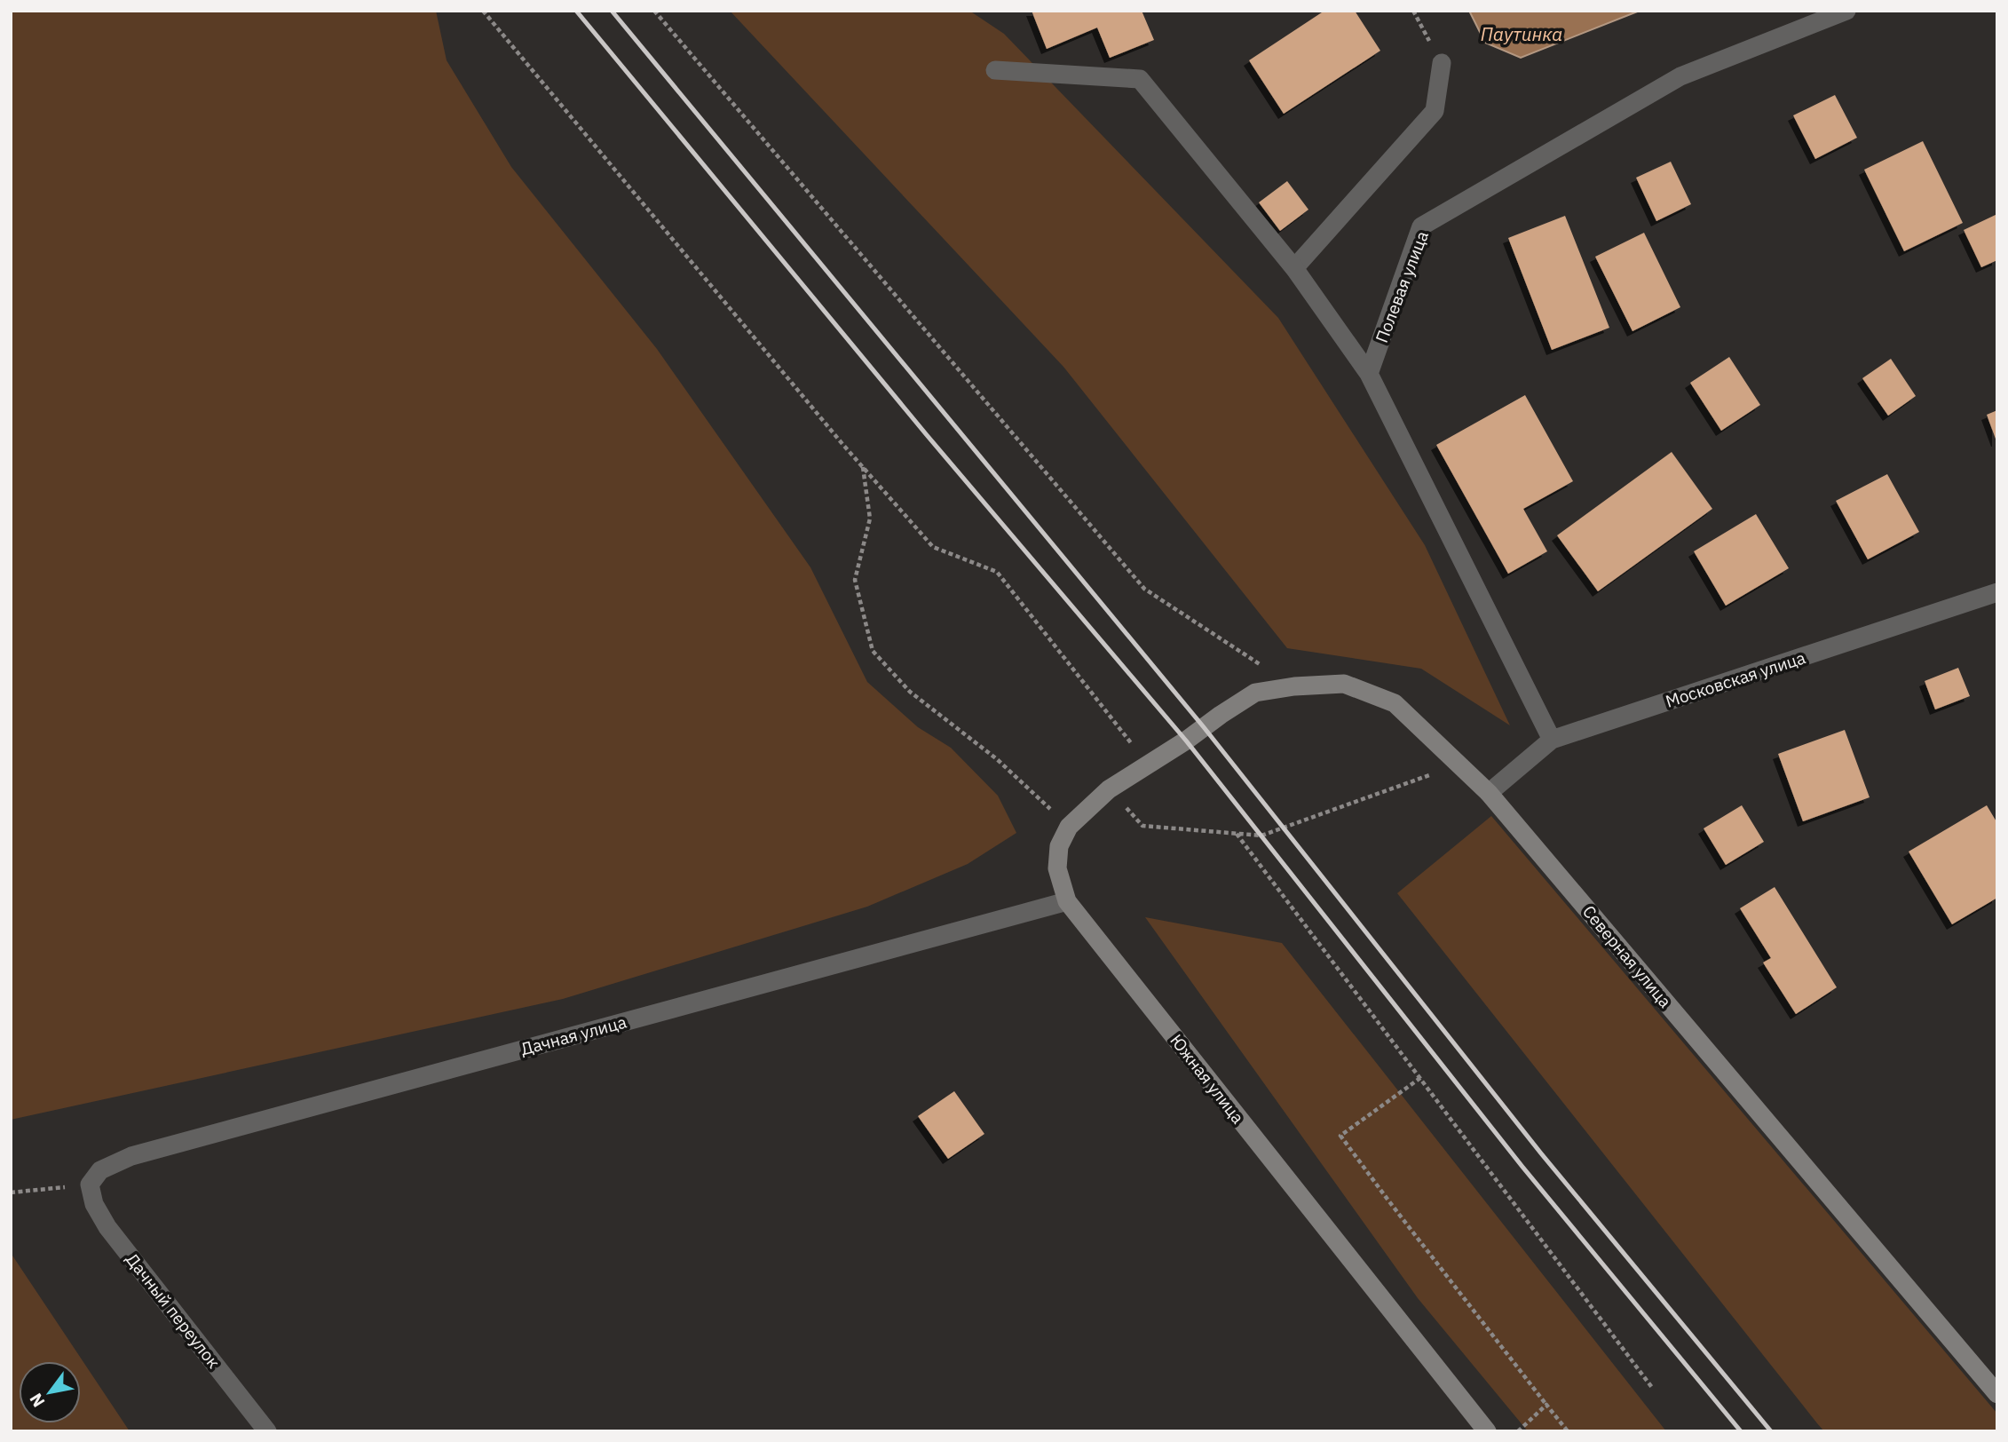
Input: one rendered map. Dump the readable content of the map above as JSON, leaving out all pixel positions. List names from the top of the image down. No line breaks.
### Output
{"streets":{"street":["Полевая улица","Московская улица","Северная улица","Дачная улица","Южная улица","Дачный переулок"]},"crossings":[["Московская улица","Северная улица"],["Северная улица","Южная улица"],["Дачная улица","Южная улица"],["Дачная улица","Дачный переулок"]],"water":["Паутинка"],"north":"bottom left"}
